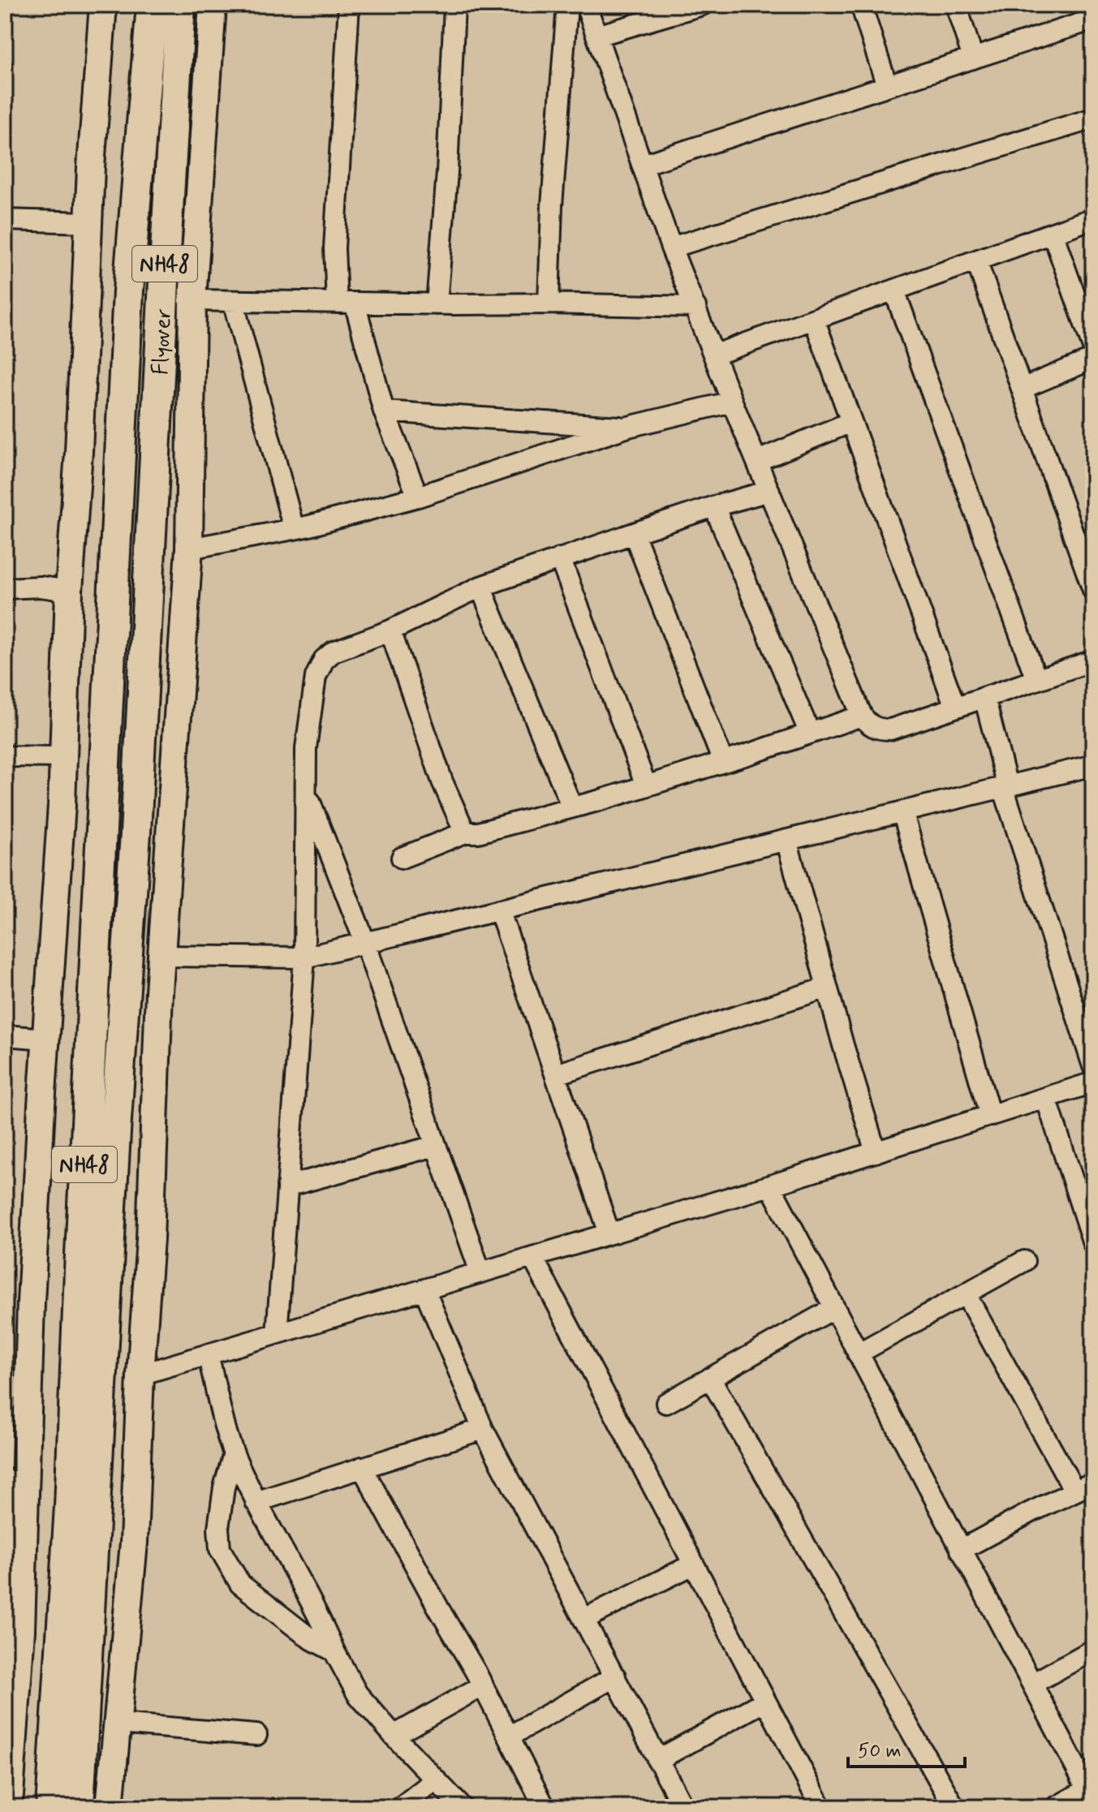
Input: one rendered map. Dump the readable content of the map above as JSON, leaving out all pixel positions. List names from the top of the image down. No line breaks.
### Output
{"streets":{"highway":["NH48","Flyover"]},"scale_bar":"50 m"}
